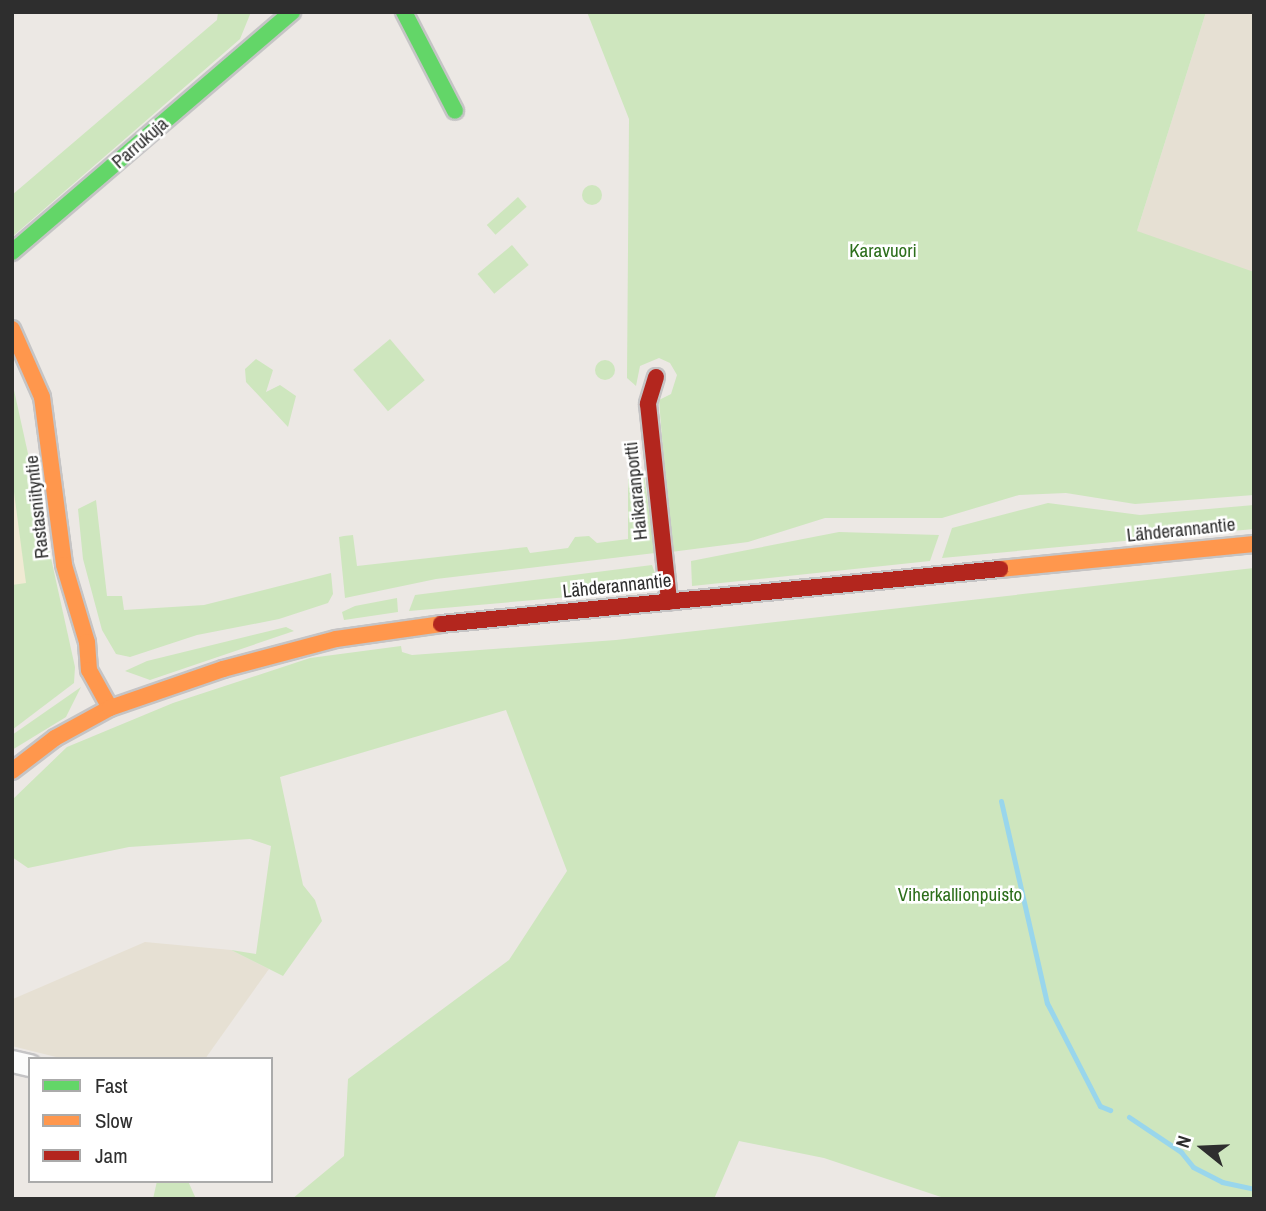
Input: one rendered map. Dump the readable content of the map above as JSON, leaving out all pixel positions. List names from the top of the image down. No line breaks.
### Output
{"streets":{"main road":["Parrukuja","Haikaranportti","Rastasniityntie","Lähderannantie"]},"crossings":[["Haikaranportti","Lähderannantie"],["Rastasniityntie","Lähderannantie"]],"parks":["Karavuori","Viherkallionpuisto"],"legend":["Fast","Slow","Jam"],"north":"left"}
